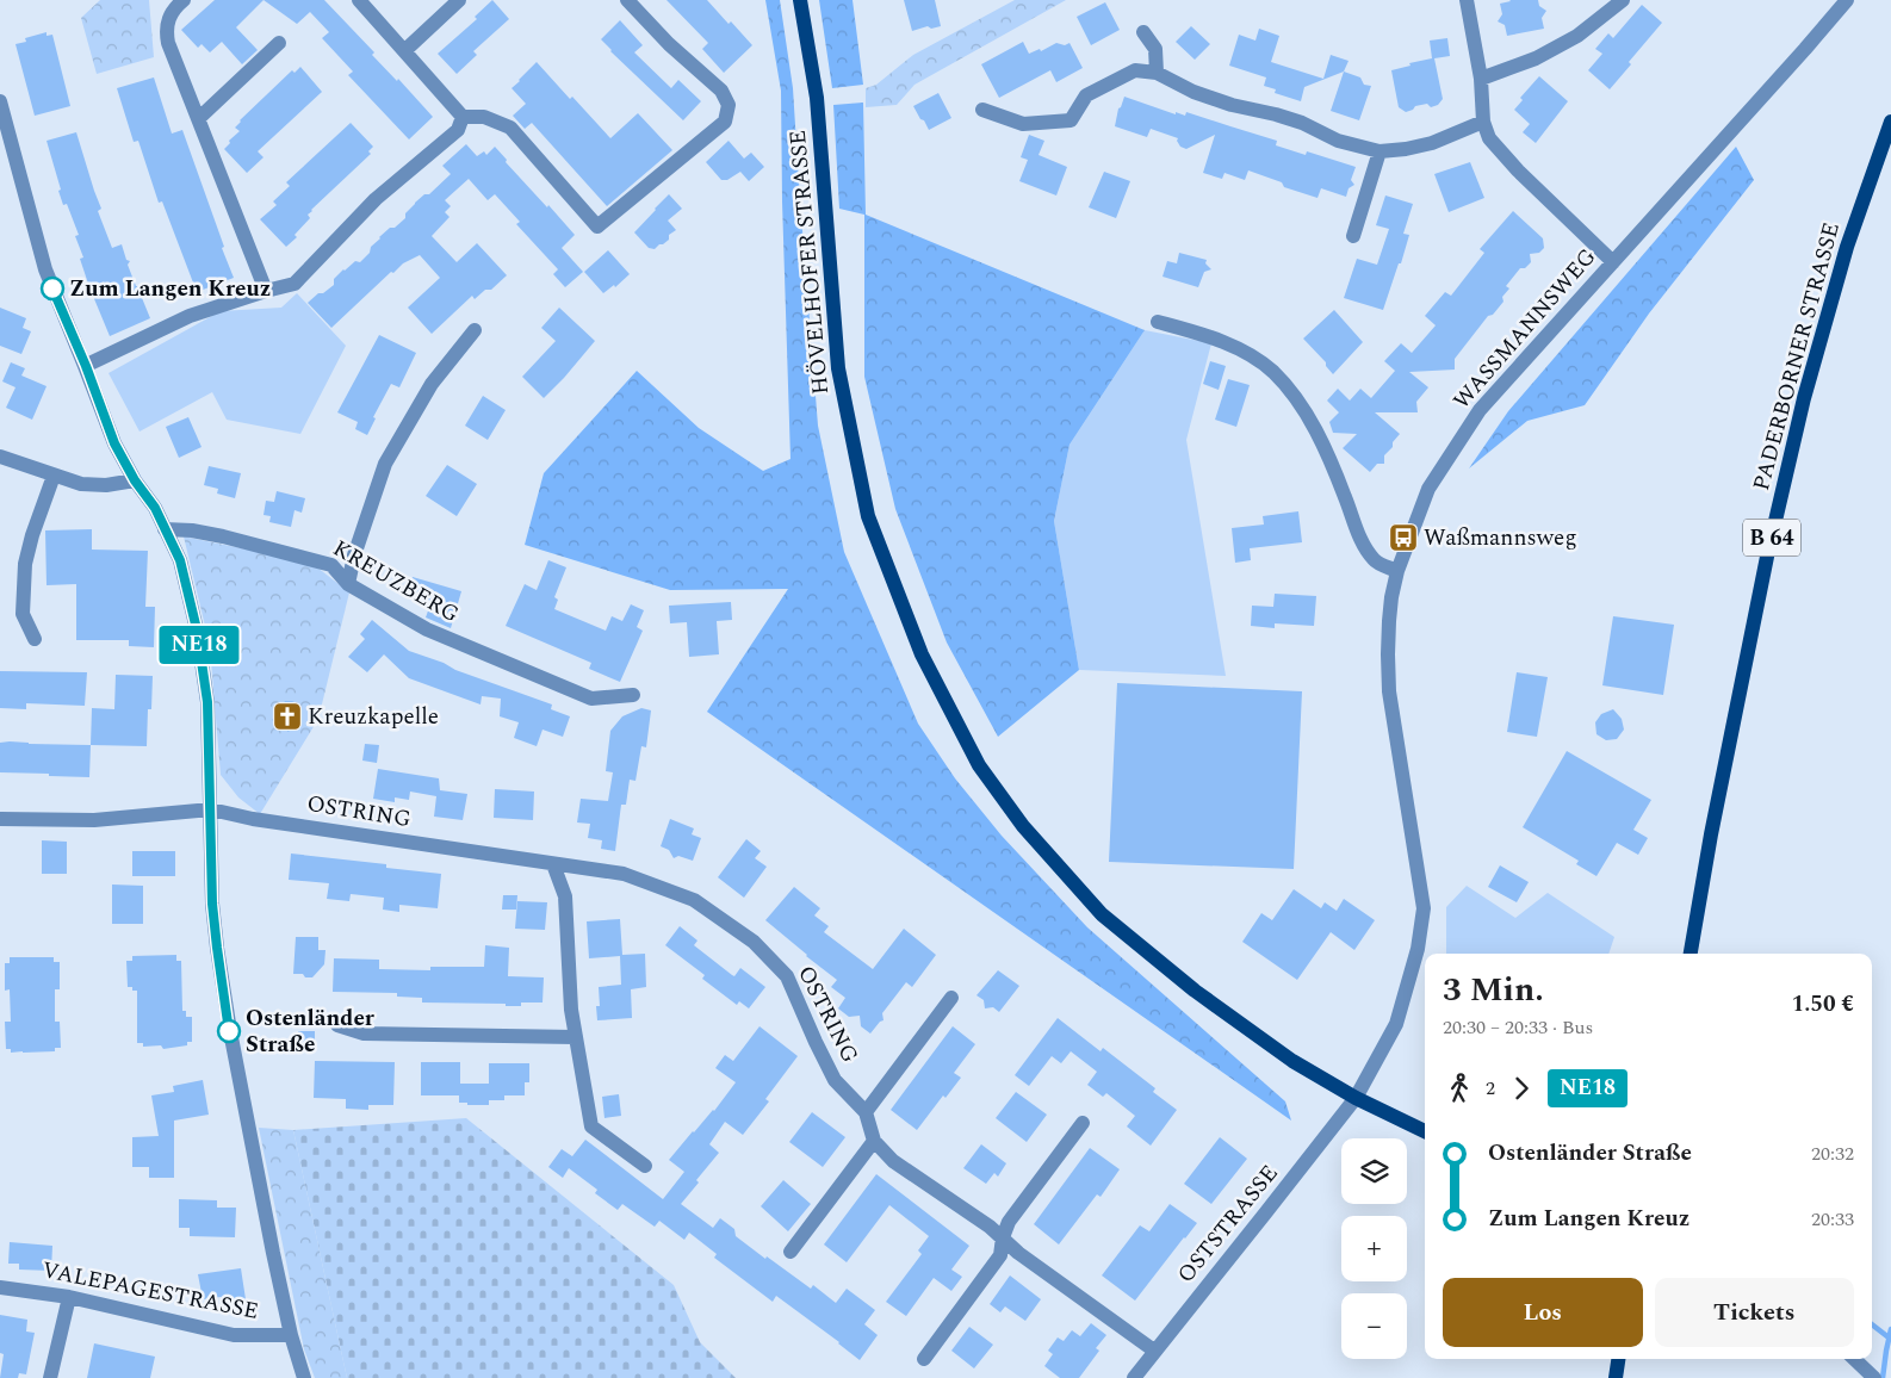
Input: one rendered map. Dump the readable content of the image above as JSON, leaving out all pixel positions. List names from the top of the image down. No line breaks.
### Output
{"streets":{"main road":["HÖVELHOFER STRASSE","PADERBORNER STRASSE","B 64"],"street":["WASSMANNSWEG","KREUZBERG","OSTRING","OSTSTRASSE","VALEPAGESTRASSE"]},"crossings":[["HÖVELHOFER STRASSE","WASSMANNSWEG"],["HÖVELHOFER STRASSE","OSTSTRASSE"],["WASSMANNSWEG","OSTSTRASSE"],["OSTRING","OSTSTRASSE"]],"places":{"other":["Zum Langen Kreuz","Ostenländer Straße"],"bus stop":["Waßmannsweg"],"church":["Kreuzkapelle"]},"lines":["bus line NE18"],"page":{"on_map":"NE18","heading":["3 Min.","20:30 – 20:33 · Bus","1.50 €"],"legs":["2","NE18"],"list":[{"name":"Ostenländer Straße","value":"20:32"},{"name":"Zum Langen Kreuz","value":"20:33"}],"map_buttons":["+","−"],"buttons":["Los","Tickets"]}}
